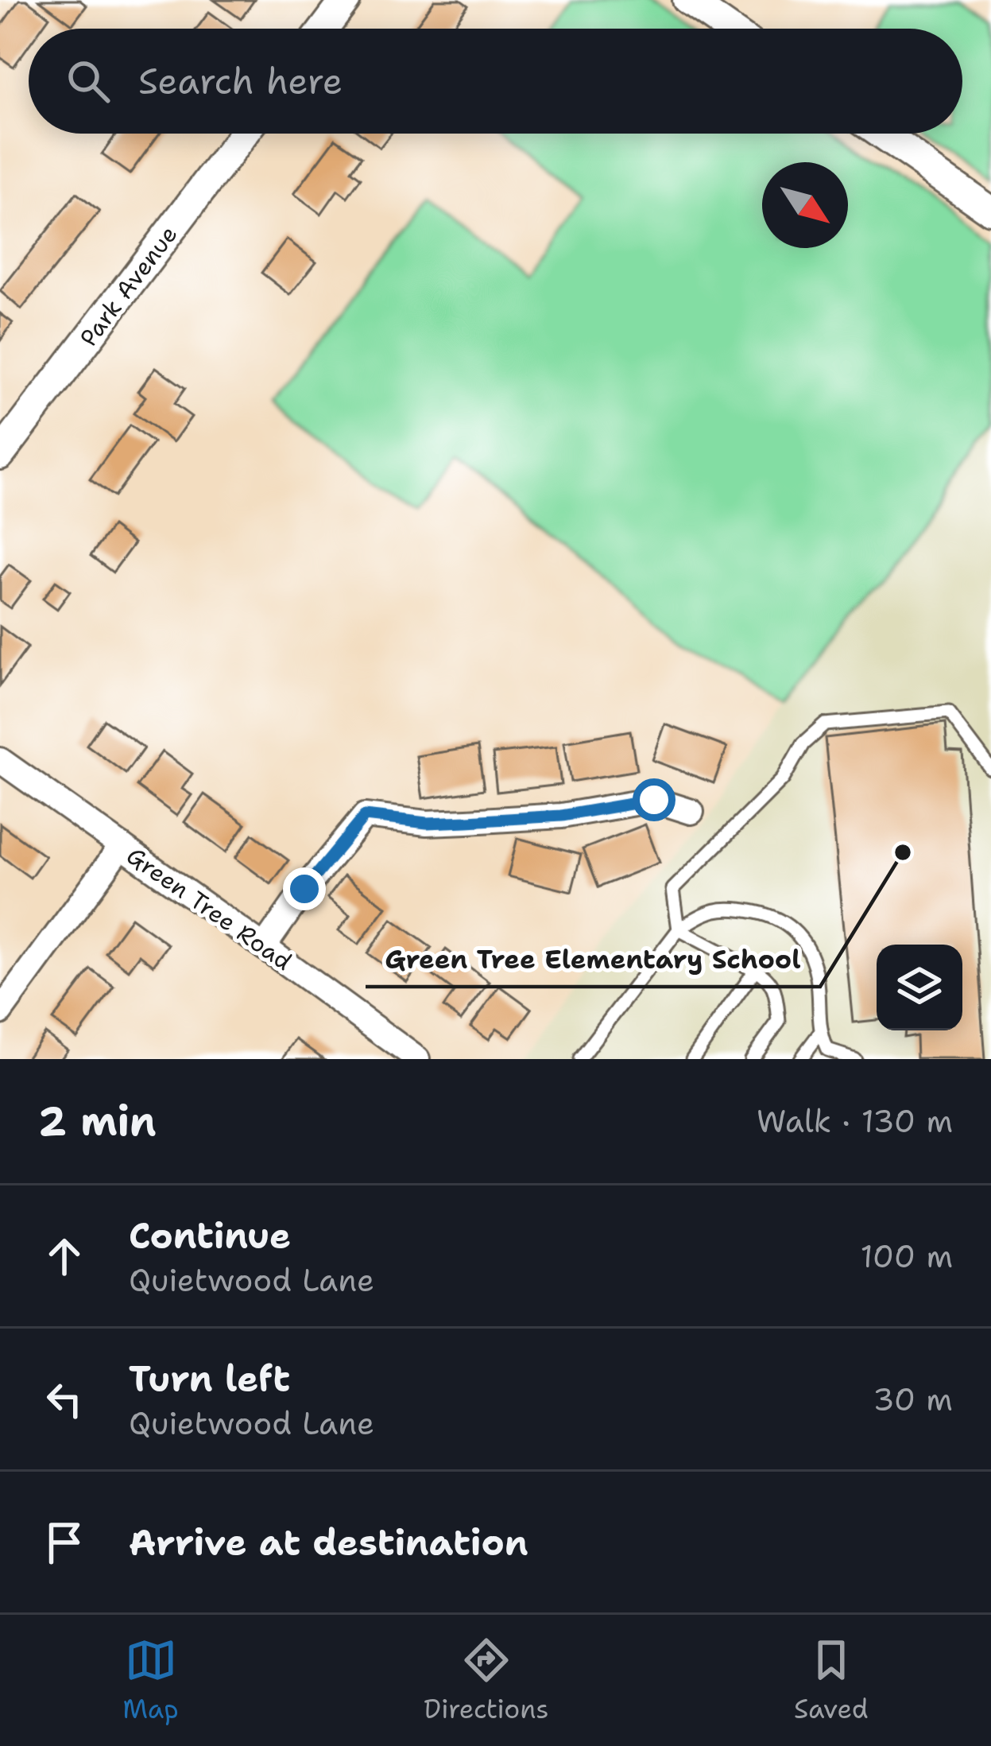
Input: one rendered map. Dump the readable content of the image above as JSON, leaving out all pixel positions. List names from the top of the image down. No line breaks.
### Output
{"streets":{"street":["Park Avenue","Green Tree Road"]},"places":["Green Tree Elementary School"],"north":"bottom right","page":{"search":"Search here","heading":["2 min","Walk · 130 m"],"list":[["Continue","Quietwood Lane","100 m"],["Turn left","Quietwood Lane","30 m"],"Arrive at destination"],"nav":["Map","Directions","Saved"]}}
